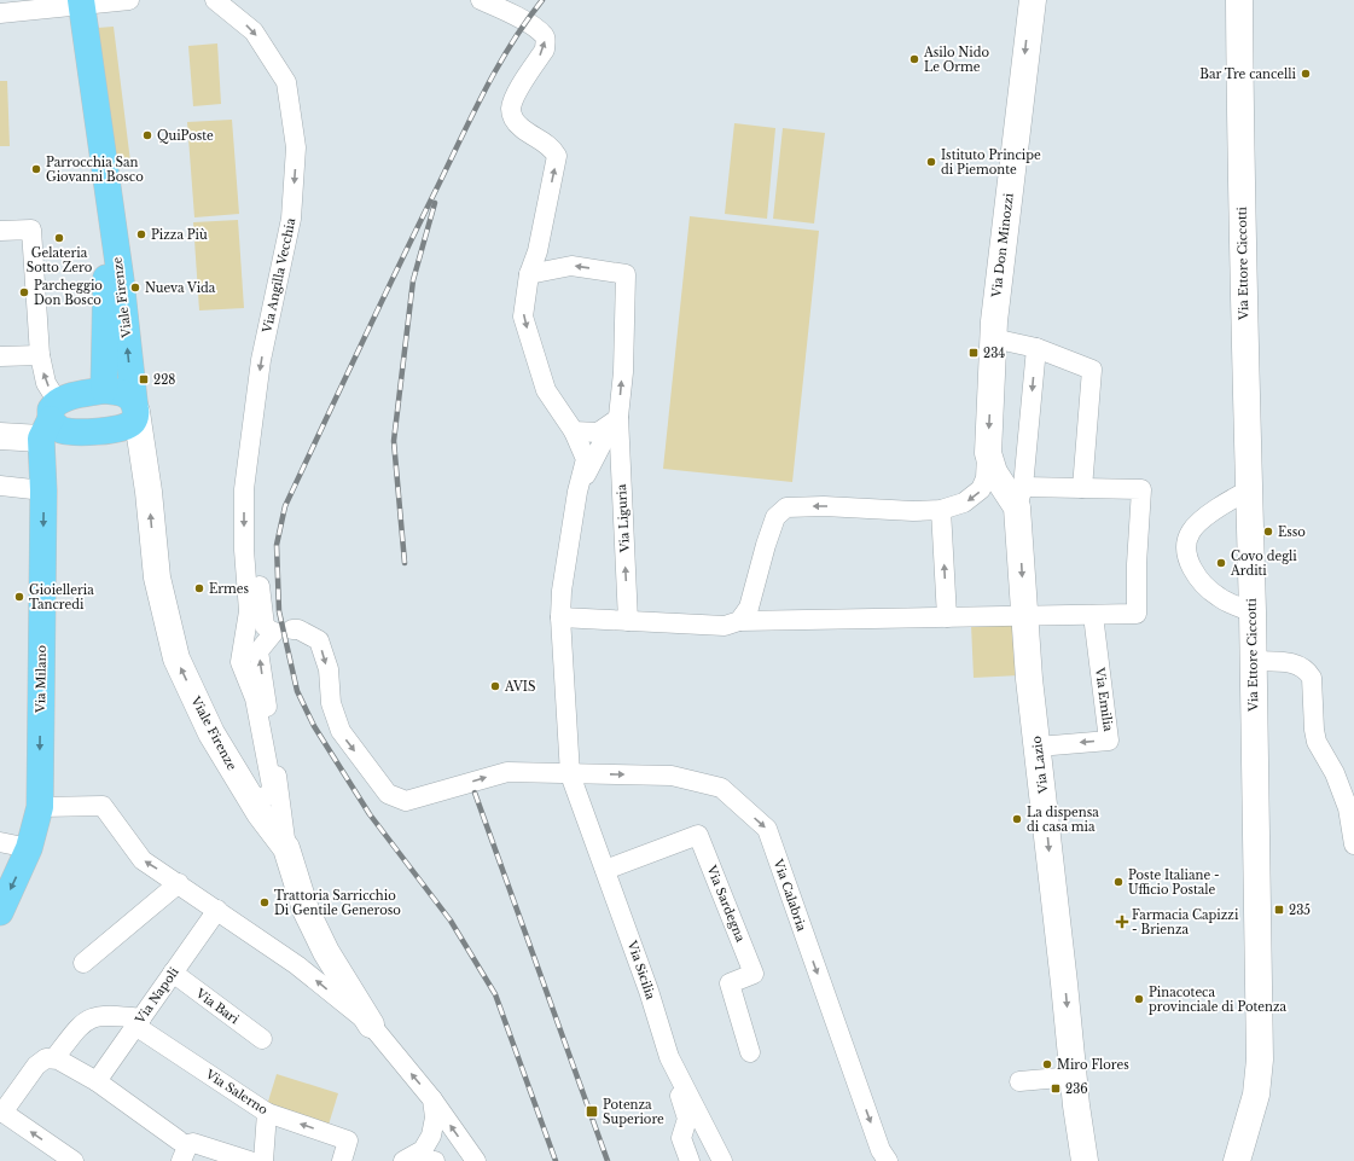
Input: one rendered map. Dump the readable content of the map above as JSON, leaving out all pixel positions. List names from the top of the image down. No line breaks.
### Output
{"streets":{"main road":["Via Don Minozzi","Via Ettore Ciccotti","Viale Firenze","Via Milano","Via Lazio"],"street":["Via Angilla Vecchia","Via Liguria","Via Emilia","Via Calabria","Via Sardegna","Via Sicilia","Via Napoli","Via Bari","Via Salerno"]},"crossings":[["Via Don Minozzi","Via Lazio"],["Via Angilla Vecchia","Viale Firenze"],["Via Angilla Vecchia","Via Calabria"],["Via Emilia","Via Lazio"],["Via Calabria","Via Sicilia"],["Via Sardegna","Via Sicilia"],["Via Napoli","Via Bari"],["Via Napoli","Via Salerno"]],"one_way":["Via Don Minozzi","Via Angilla Vecchia","Via Liguria","Via Milano","Via Lazio","Via Calabria"],"places":{"other":["Asilo Nido Le Orme","Bar Tre cancelli","QuiPoste","Istituto Principe di Piemonte","Parrocchia San Giovanni Bosco","Pizza Più","Gelateria Sotto Zero","Nueva Vida","Parcheggio Don Bosco","Esso","Covo degli Arditi","Ermes","Gioielleria Tancredi","AVIS","La dispensa di casa mia","Poste Italiane - Ufficio Postale","Trattoria Sarricchio Di Gentile Generoso","Pinacoteca provinciale di Potenza","Miro Flores"],"transit":["234","228","235","236","Potenza Superiore"],"health":["Farmacia Capizzi - Brienza"]}}
